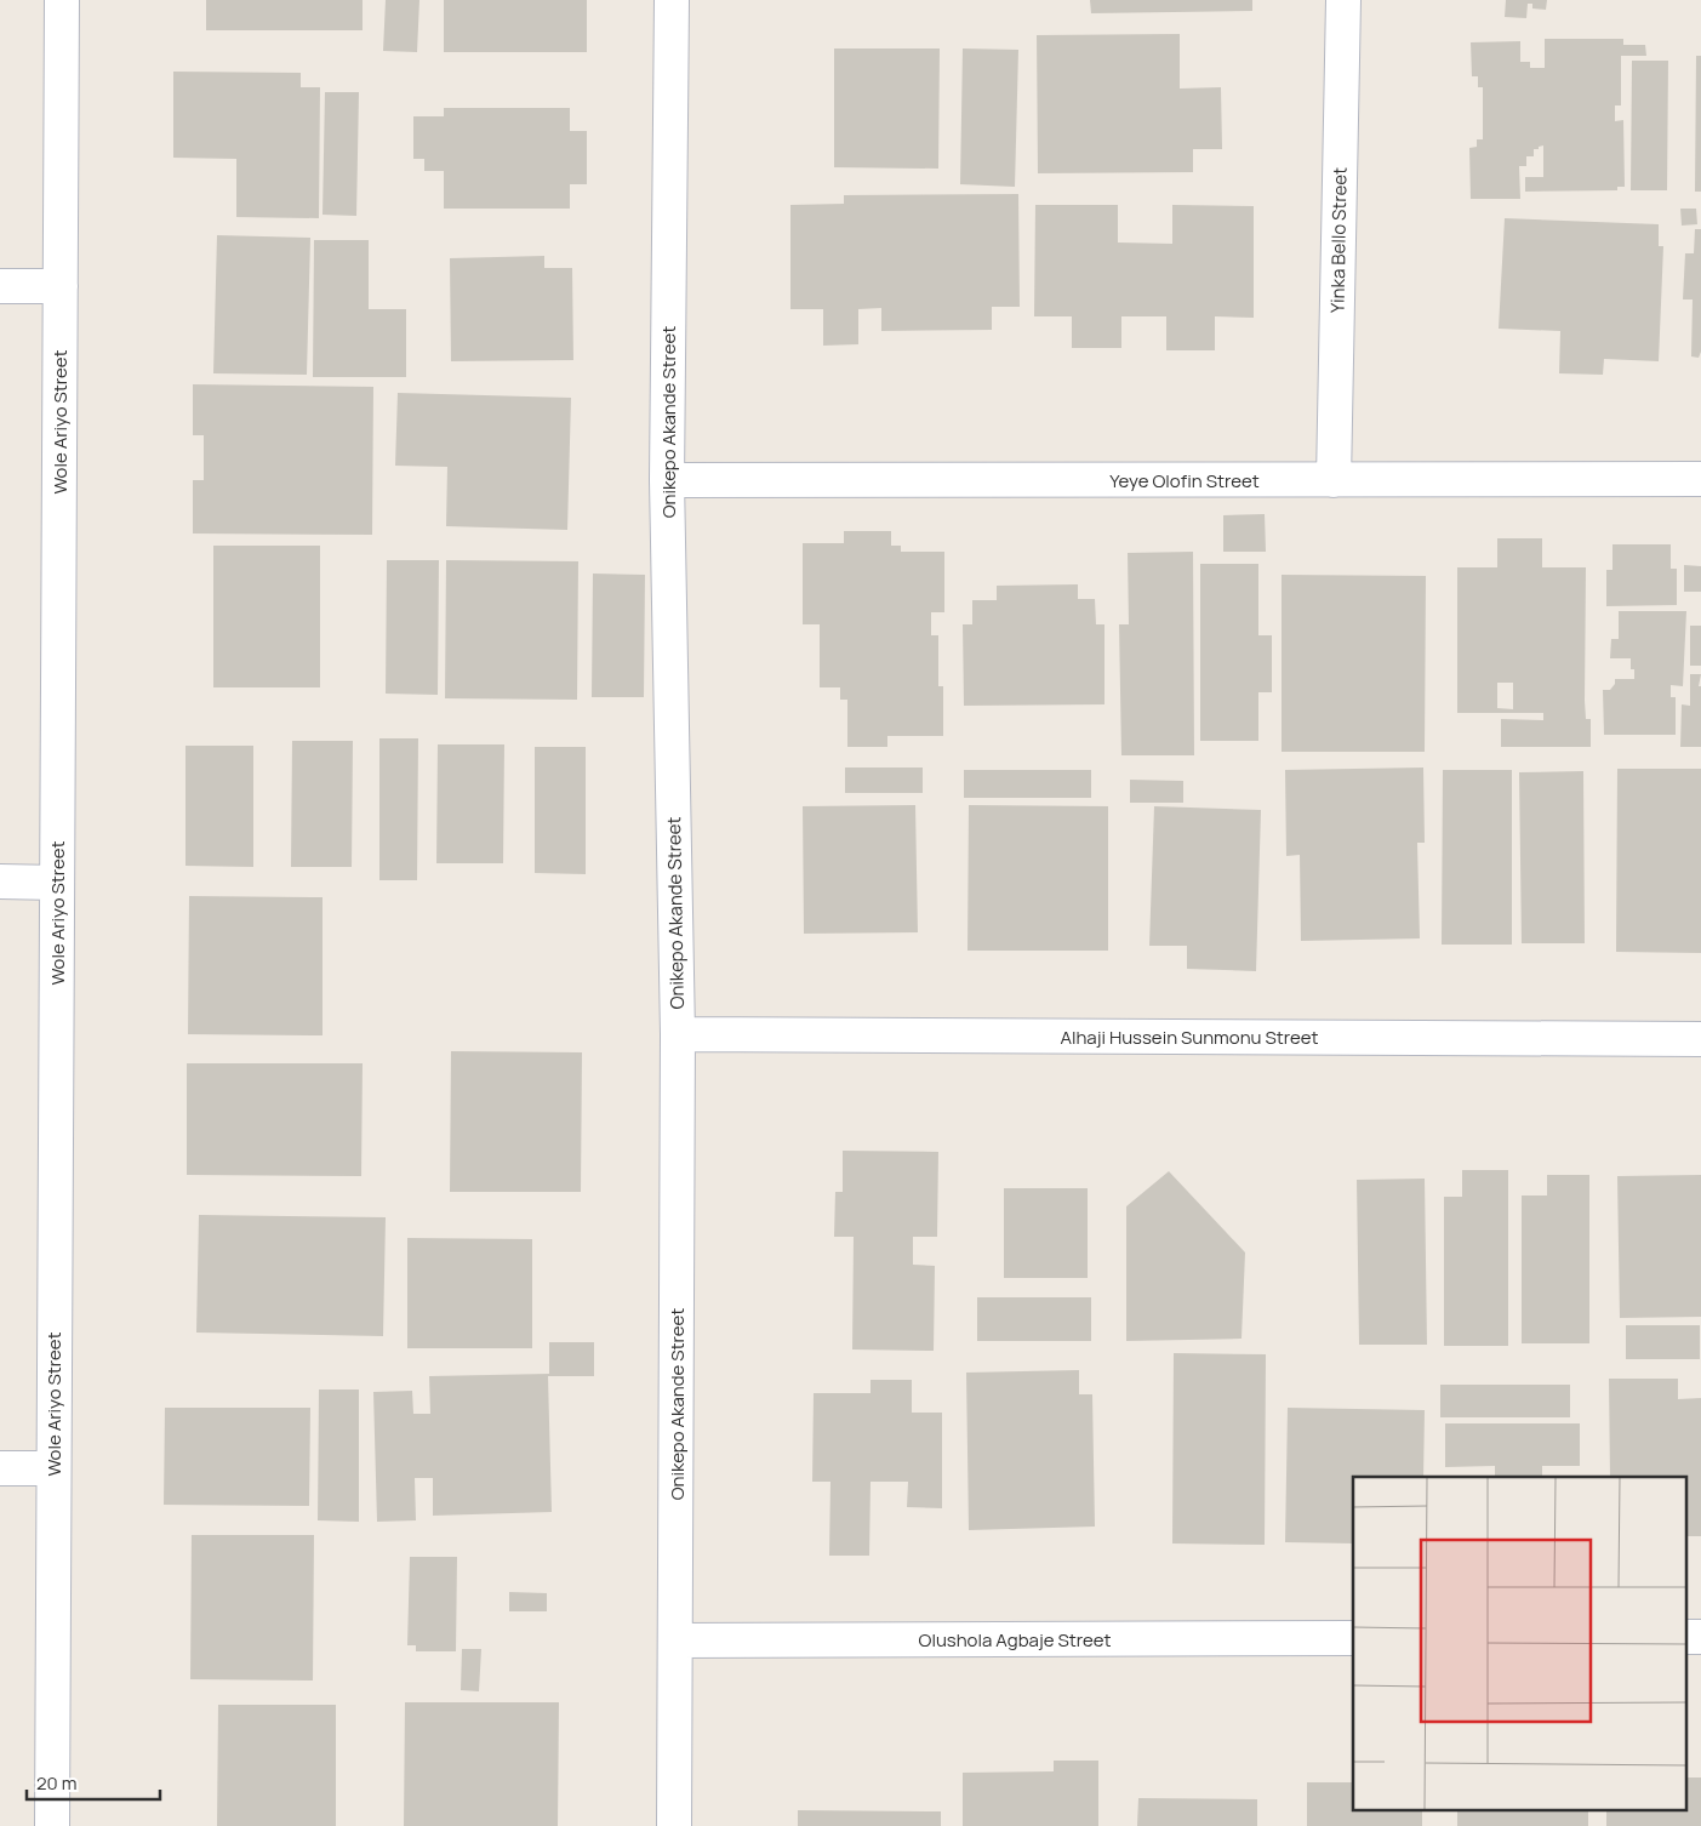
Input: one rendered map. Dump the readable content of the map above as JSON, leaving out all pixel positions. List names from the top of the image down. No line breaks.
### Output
{"streets":{"street":["Yinka Bello Street","Wole Ariyo Street","Onikepo Akande Street","Yeye Olofin Street","Alhaji Hussein Sunmonu Street","Olushola Agbaje Street"]},"crossings":[["Yinka Bello Street","Yeye Olofin Street"],["Onikepo Akande Street","Yeye Olofin Street"],["Onikepo Akande Street","Alhaji Hussein Sunmonu Street"],["Onikepo Akande Street","Olushola Agbaje Street"]],"scale_bar":"20 m"}
